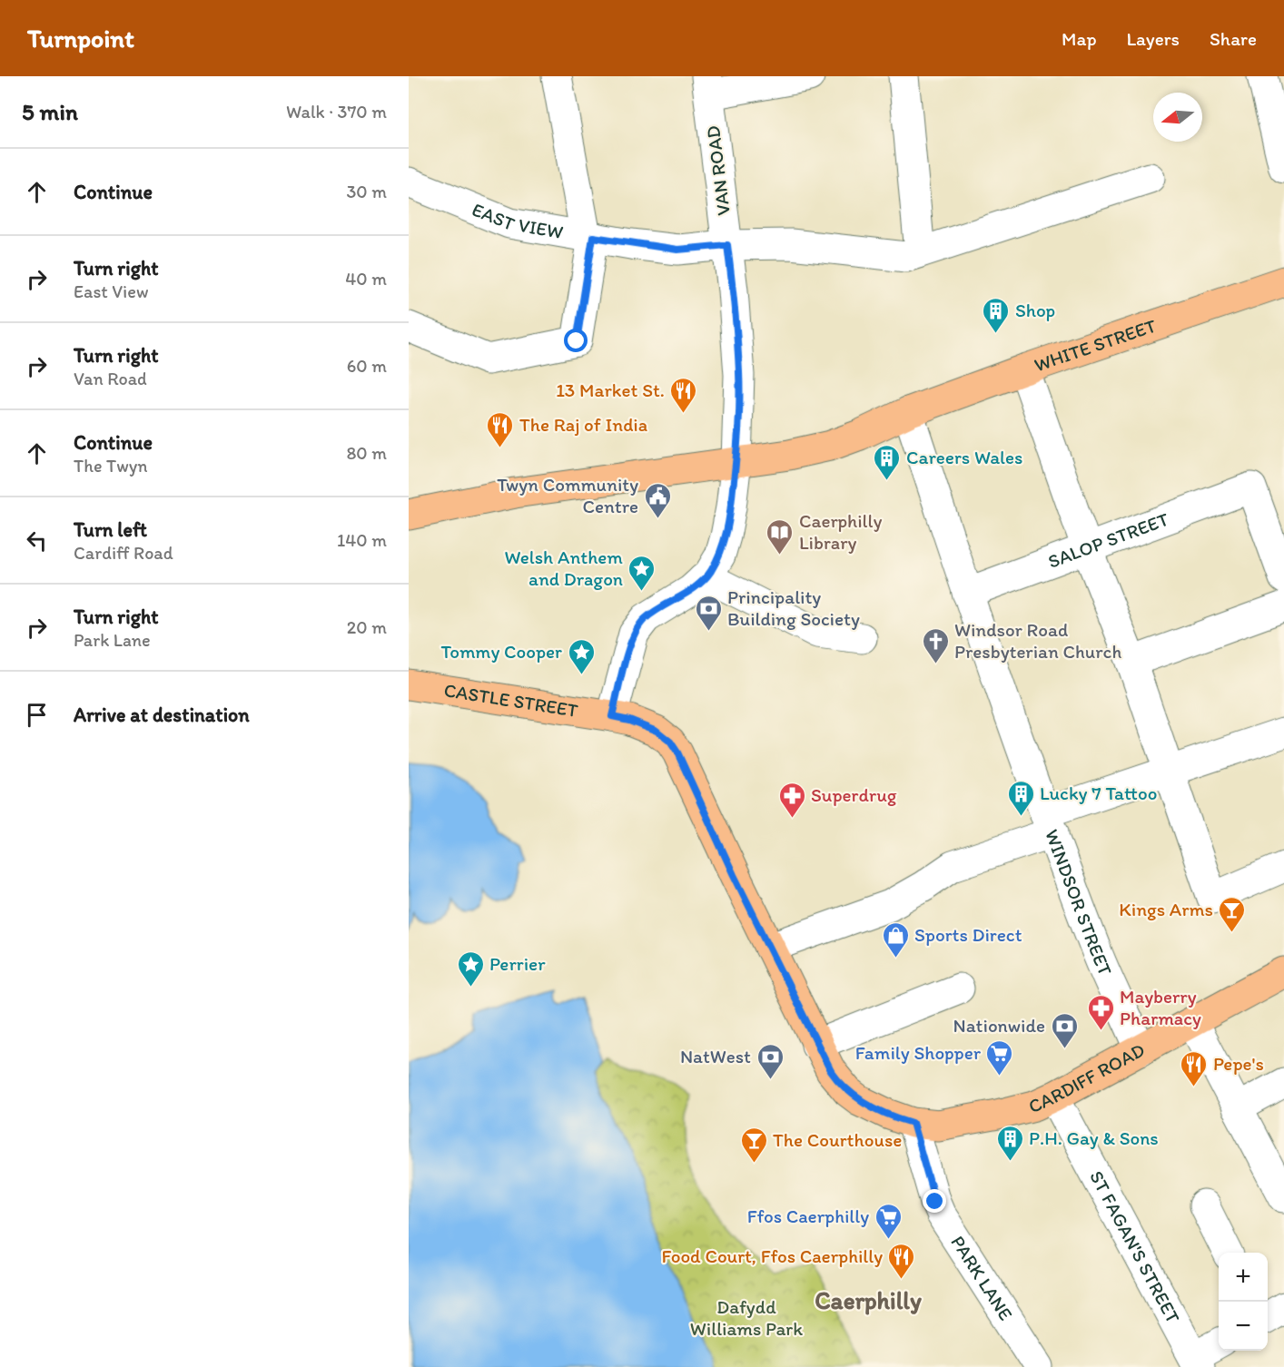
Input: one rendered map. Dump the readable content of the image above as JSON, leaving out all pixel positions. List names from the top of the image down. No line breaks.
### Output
{"streets":{"main road":["WHITE STREET","CASTLE STREET","CARDIFF ROAD"],"street":["VAN ROAD","EAST VIEW","SALOP STREET","WINDSOR STREET","ST FAGAN'S STREET","PARK LANE"]},"crossings":[["VAN ROAD","EAST VIEW"],["VAN ROAD","WHITE STREET"],["VAN ROAD","CASTLE STREET"],["VAN ROAD","CARDIFF ROAD"],["WHITE STREET","WINDSOR STREET"],["SALOP STREET","WINDSOR STREET"],["CASTLE STREET","CARDIFF ROAD"],["WINDSOR STREET","CARDIFF ROAD"],["CARDIFF ROAD","ST FAGAN'S STREET"],["CARDIFF ROAD","PARK LANE"]],"districts":["Caerphilly"],"parks":["Dafydd Williams Park"],"places":{"building":["Shop","Careers Wales","Lucky 7 Tattoo","P.H. Gay & Sons"],"restaurant":["13 Market St.","The Raj of India","Pepe's","Food Court, Ffos Caerphilly"],"public building":["Twyn Community Centre"],"library":["Caerphilly Library"],"place":["Welsh Anthem and Dragon","Tommy Cooper","Perrier"],"bank":["Principality Building Society","Nationwide","NatWest"],"church":["Windsor Road Presbyterian Church"],"pharmacy":["Superdrug","Mayberry Pharmacy"],"bar":["Kings Arms","The Courthouse"],"shop":["Sports Direct"],"supermarket":["Family Shopper","Ffos Caerphilly"]},"north":"left","page":{"header":"Turnpoint","nav":["Map","Layers","Share"],"heading":["5 min","Walk · 370 m"],"list":[["Continue","30 m"],["Turn right","East View","40 m"],["Turn right","Van Road","60 m"],["Continue","The Twyn","80 m"],["Turn left","Cardiff Road","140 m"],["Turn right","Park Lane","20 m"],"Arrive at destination"],"map_buttons":["+","−"]}}
